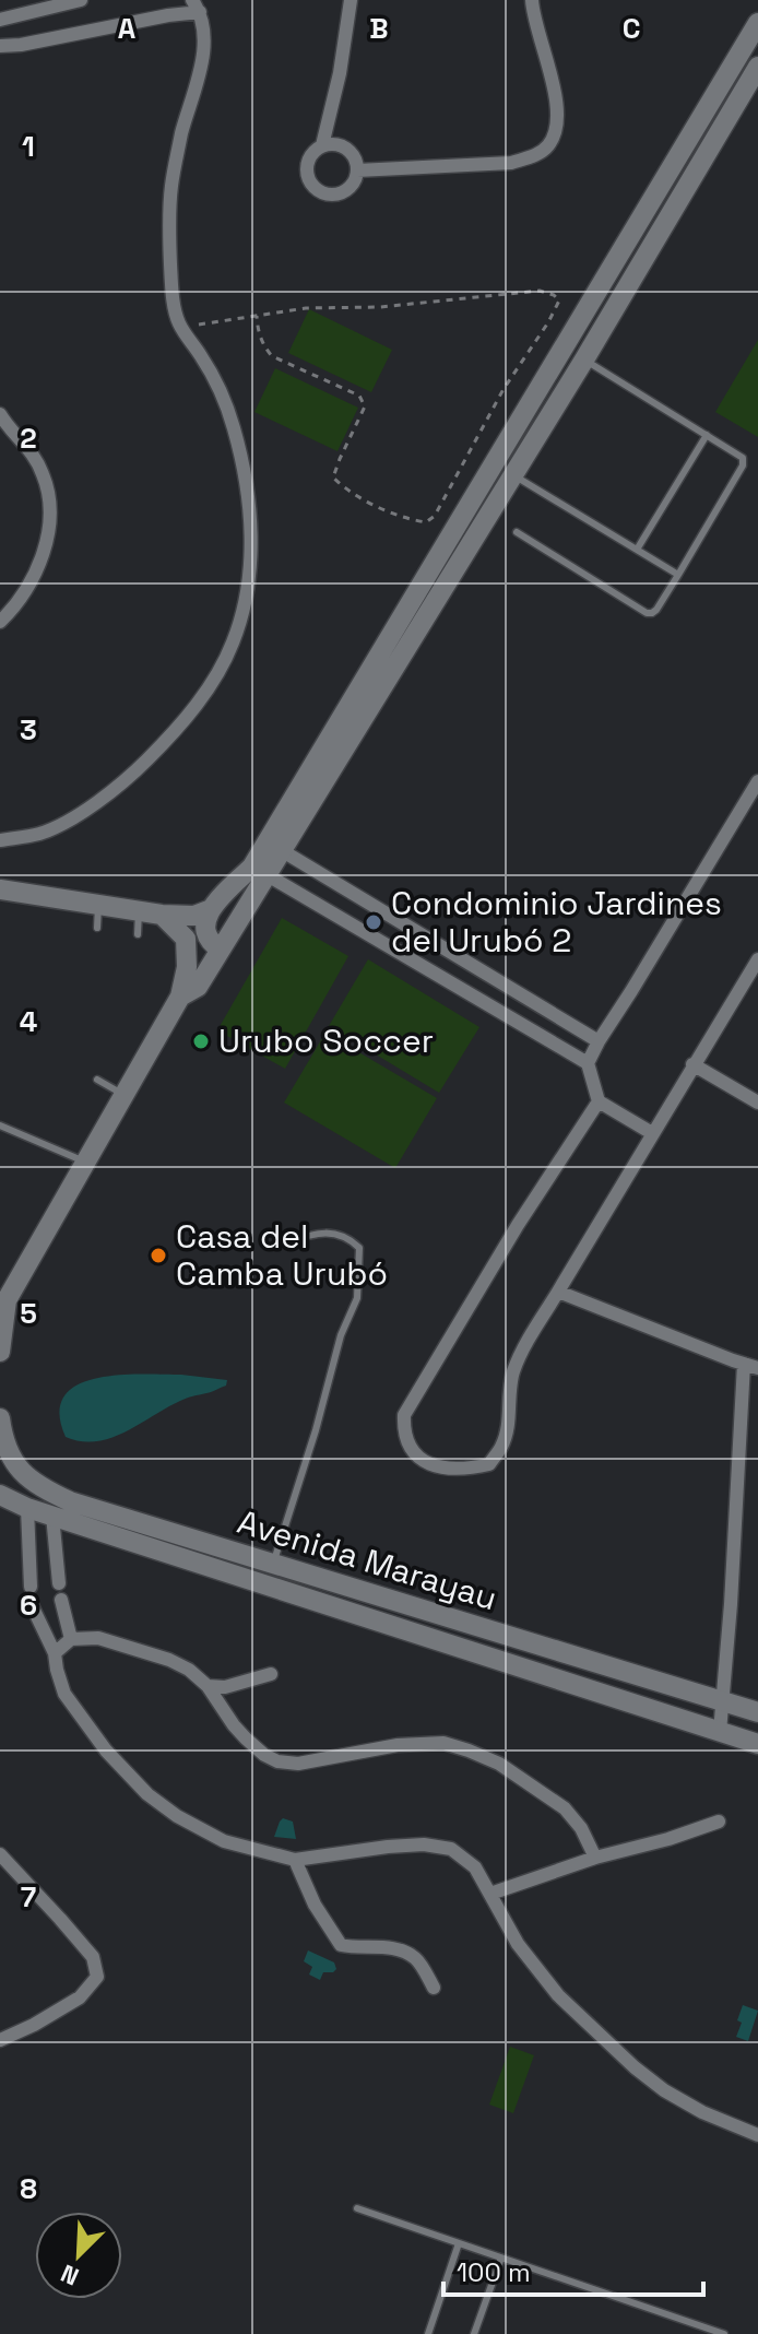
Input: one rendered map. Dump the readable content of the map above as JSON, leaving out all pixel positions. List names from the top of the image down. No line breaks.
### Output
{"streets":{"main road":["Avenida Marayau"]},"places":["Condominio Jardines del Urubó 2","Urubo Soccer","Casa del Camba Urubó"],"scale_bar":"100 m","north":"bottom left","grid":{"columns":["A","B","C"],"rows":["1","2","3","4","5","6","7","8"]}}
